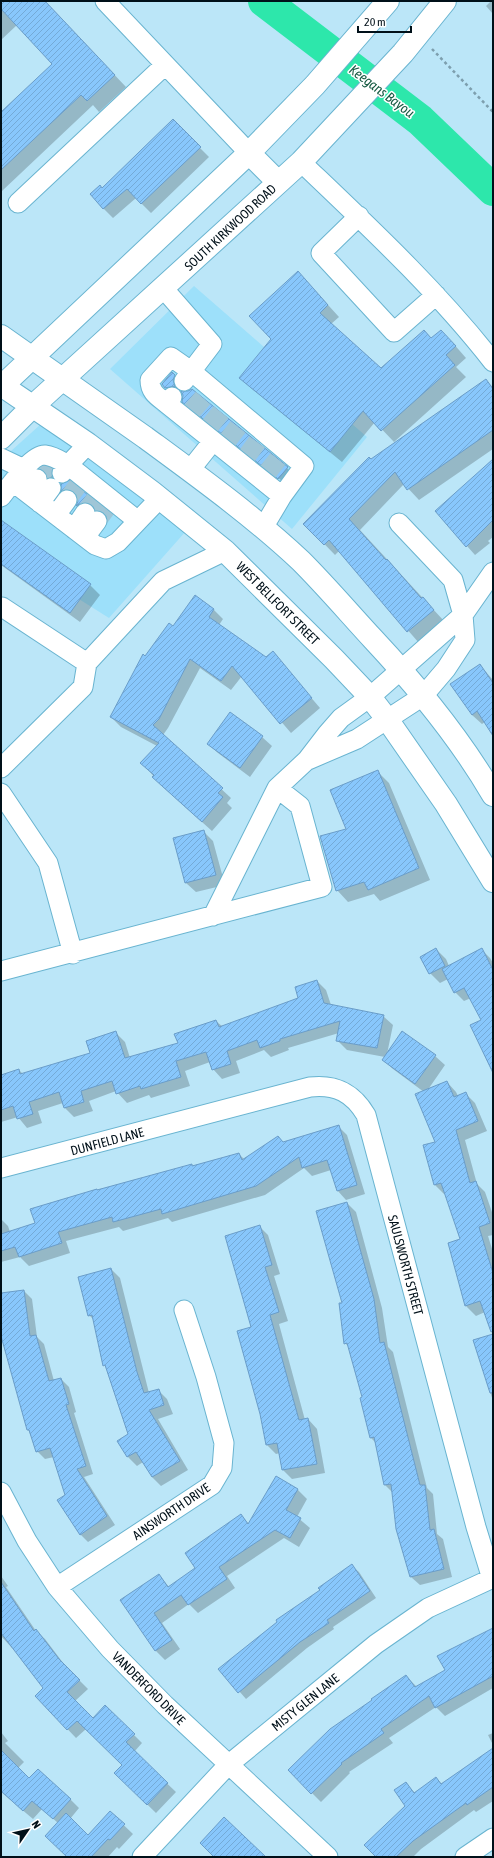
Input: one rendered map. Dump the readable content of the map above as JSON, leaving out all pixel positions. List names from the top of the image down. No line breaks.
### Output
{"streets":{"main road":["SOUTH KIRKWOOD ROAD","WEST BELLFORT STREET"],"street":["DUNFIELD LANE","SAULSWORTH STREET","AINSWORTH DRIVE","VANDERFORD DRIVE","MISTY GLEN LANE"]},"crossings":[["SOUTH KIRKWOOD ROAD","WEST BELLFORT STREET"],["DUNFIELD LANE","SAULSWORTH STREET"],["SAULSWORTH STREET","MISTY GLEN LANE"],["AINSWORTH DRIVE","VANDERFORD DRIVE"],["VANDERFORD DRIVE","MISTY GLEN LANE"]],"water":["Keegans Bayou"],"scale_bar":"20 m","north":"top right"}
